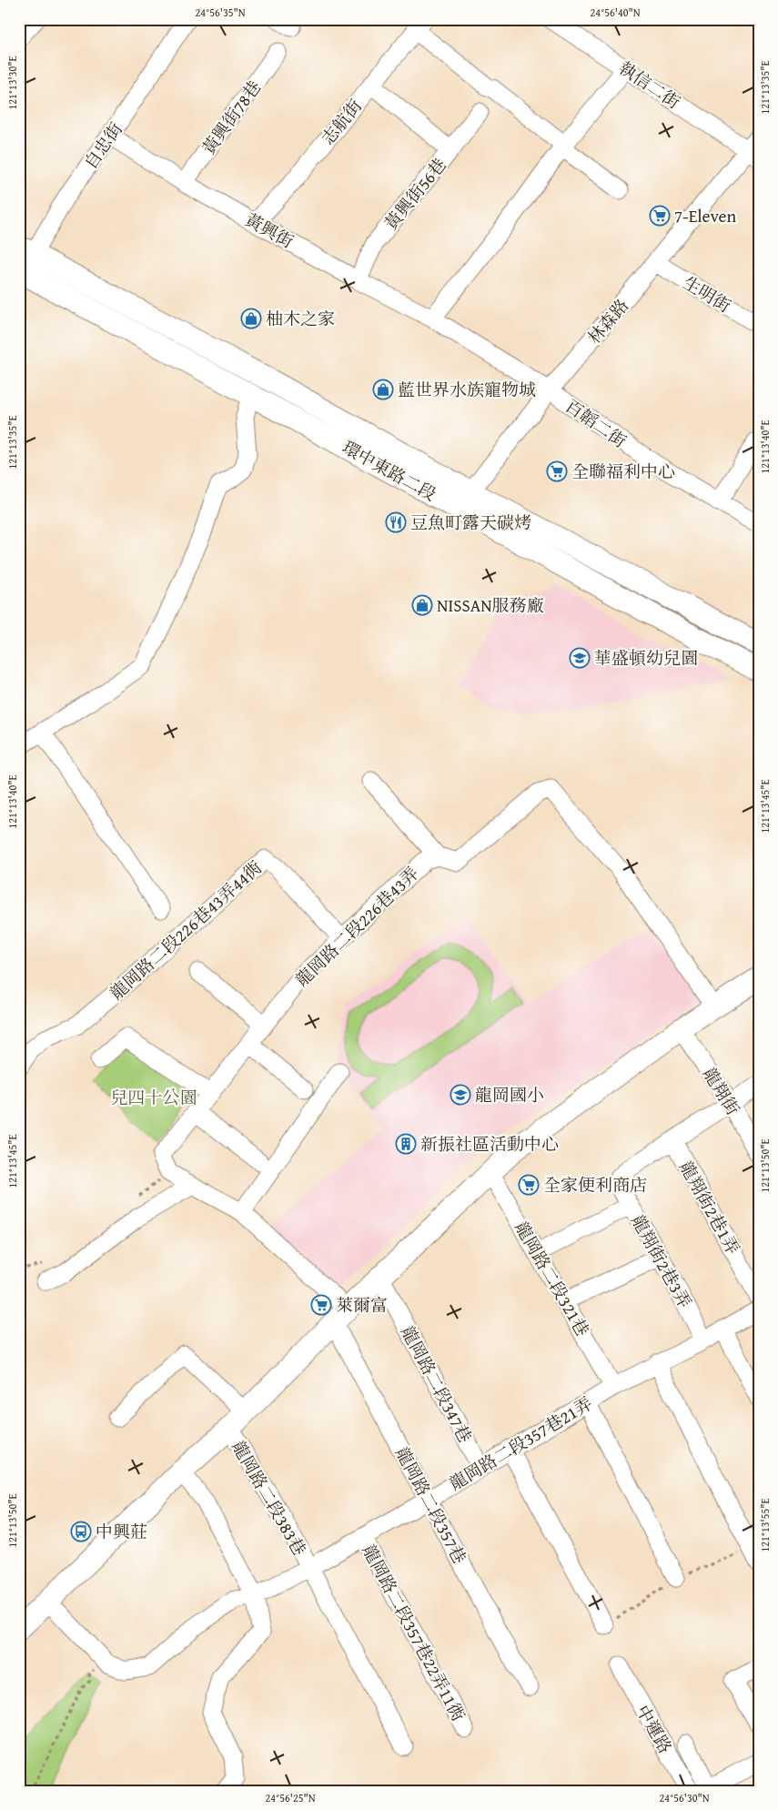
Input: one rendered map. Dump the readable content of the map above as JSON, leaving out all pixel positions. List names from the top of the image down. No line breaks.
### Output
{"streets":{"main road":["環中東路二段"],"street":["執信二街","黃興街78巷","志航街","自忠街","黃興街56巷","黃興街","生明街","林森路","百韜二街","龍岡路二段226巷43弄","龍岡路二段226巷43弄44衖","龍翔街","龍翔街2巷1弄","龍翔街2巷3弄","龍岡路二段321巷","龍岡路二段347巷","龍岡路二段357巷21弄","龍岡路二段383巷","龍岡路二段357巷","龍岡路二段357巷22弄11衖","中運路"]},"crossings":[["執信二街","林森路"],["黃興街78巷","黃興街"],["志航街","黃興街"],["自忠街","黃興街"],["自忠街","環中東路二段"],["黃興街56巷","黃興街"],["黃興街","林森路"],["黃興街","百韜二街"],["生明街","林森路"],["林森路","百韜二街"],["林森路","環中東路二段"],["龍岡路二段226巷43弄","龍岡路二段226巷43弄44衖"],["龍岡路二段226巷43弄","龍岡路二段357巷"],["龍翔街2巷1弄","龍翔街2巷3弄"],["龍翔街2巷3弄","龍岡路二段357巷21弄"],["龍岡路二段321巷","龍岡路二段357巷21弄"],["龍岡路二段347巷","龍岡路二段357巷21弄"],["龍岡路二段357巷21弄","龍岡路二段383巷"],["龍岡路二段357巷21弄","龍岡路二段357巷"],["龍岡路二段357巷21弄","龍岡路二段357巷22弄11衖"]],"parks":["兒四十公園"],"places":{"supermarket":["7-Eleven","全聯福利中心","全家便利商店","萊爾富"],"shop":["柚木之家","藍世界水族寵物城","NISSAN服務廠"],"restaurant":["豆魚町露天碳烤"],"school or university":["華盛頓幼兒園","龍岡國小"],"building":["新振社區活動中心"],"bus stop":["中興莊"]},"coordinates":["24°56'35\"N","24°56'40\"N","121°13'30\"E","121°13'35\"E","121°13'40\"E","121°13'45\"E","121°13'50\"E","121°13'55\"E","24°56'25\"N","24°56'30\"N"]}
